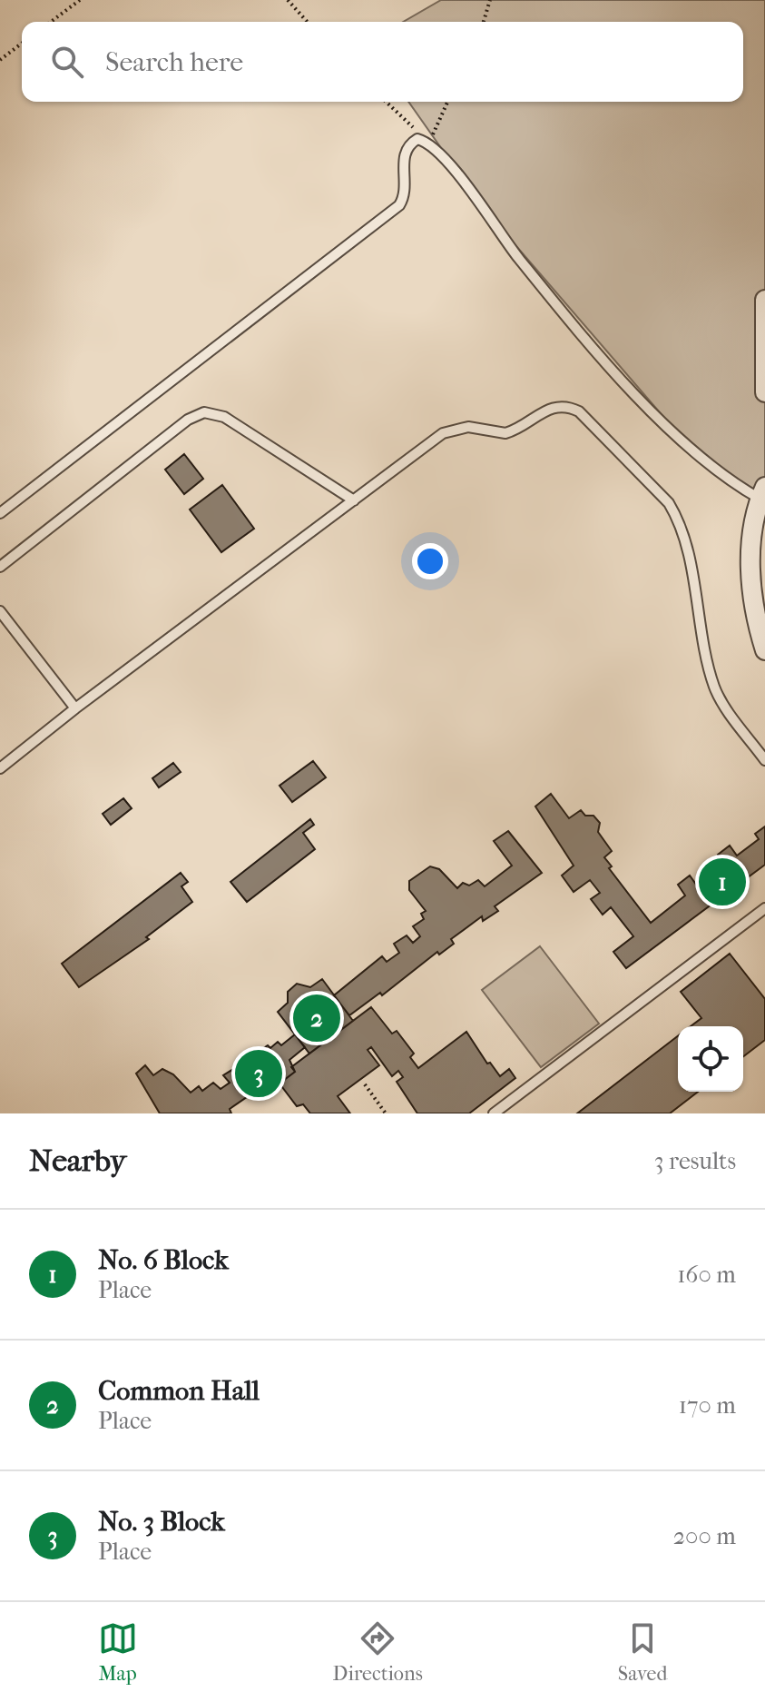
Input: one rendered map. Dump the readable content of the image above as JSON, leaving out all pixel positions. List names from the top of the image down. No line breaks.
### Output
{"page":{"search":"Search here","pins":["1","2","3"],"heading":["Nearby","3 results"],"list":[{"mark":"1","name":"No. 6 Block","note":"Place","value":"160 m"},{"mark":"2","name":"Common Hall","note":"Place","value":"170 m"},{"mark":"3","name":"No. 3 Block","note":"Place","value":"200 m"}],"nav":["Map","Directions","Saved"]}}
